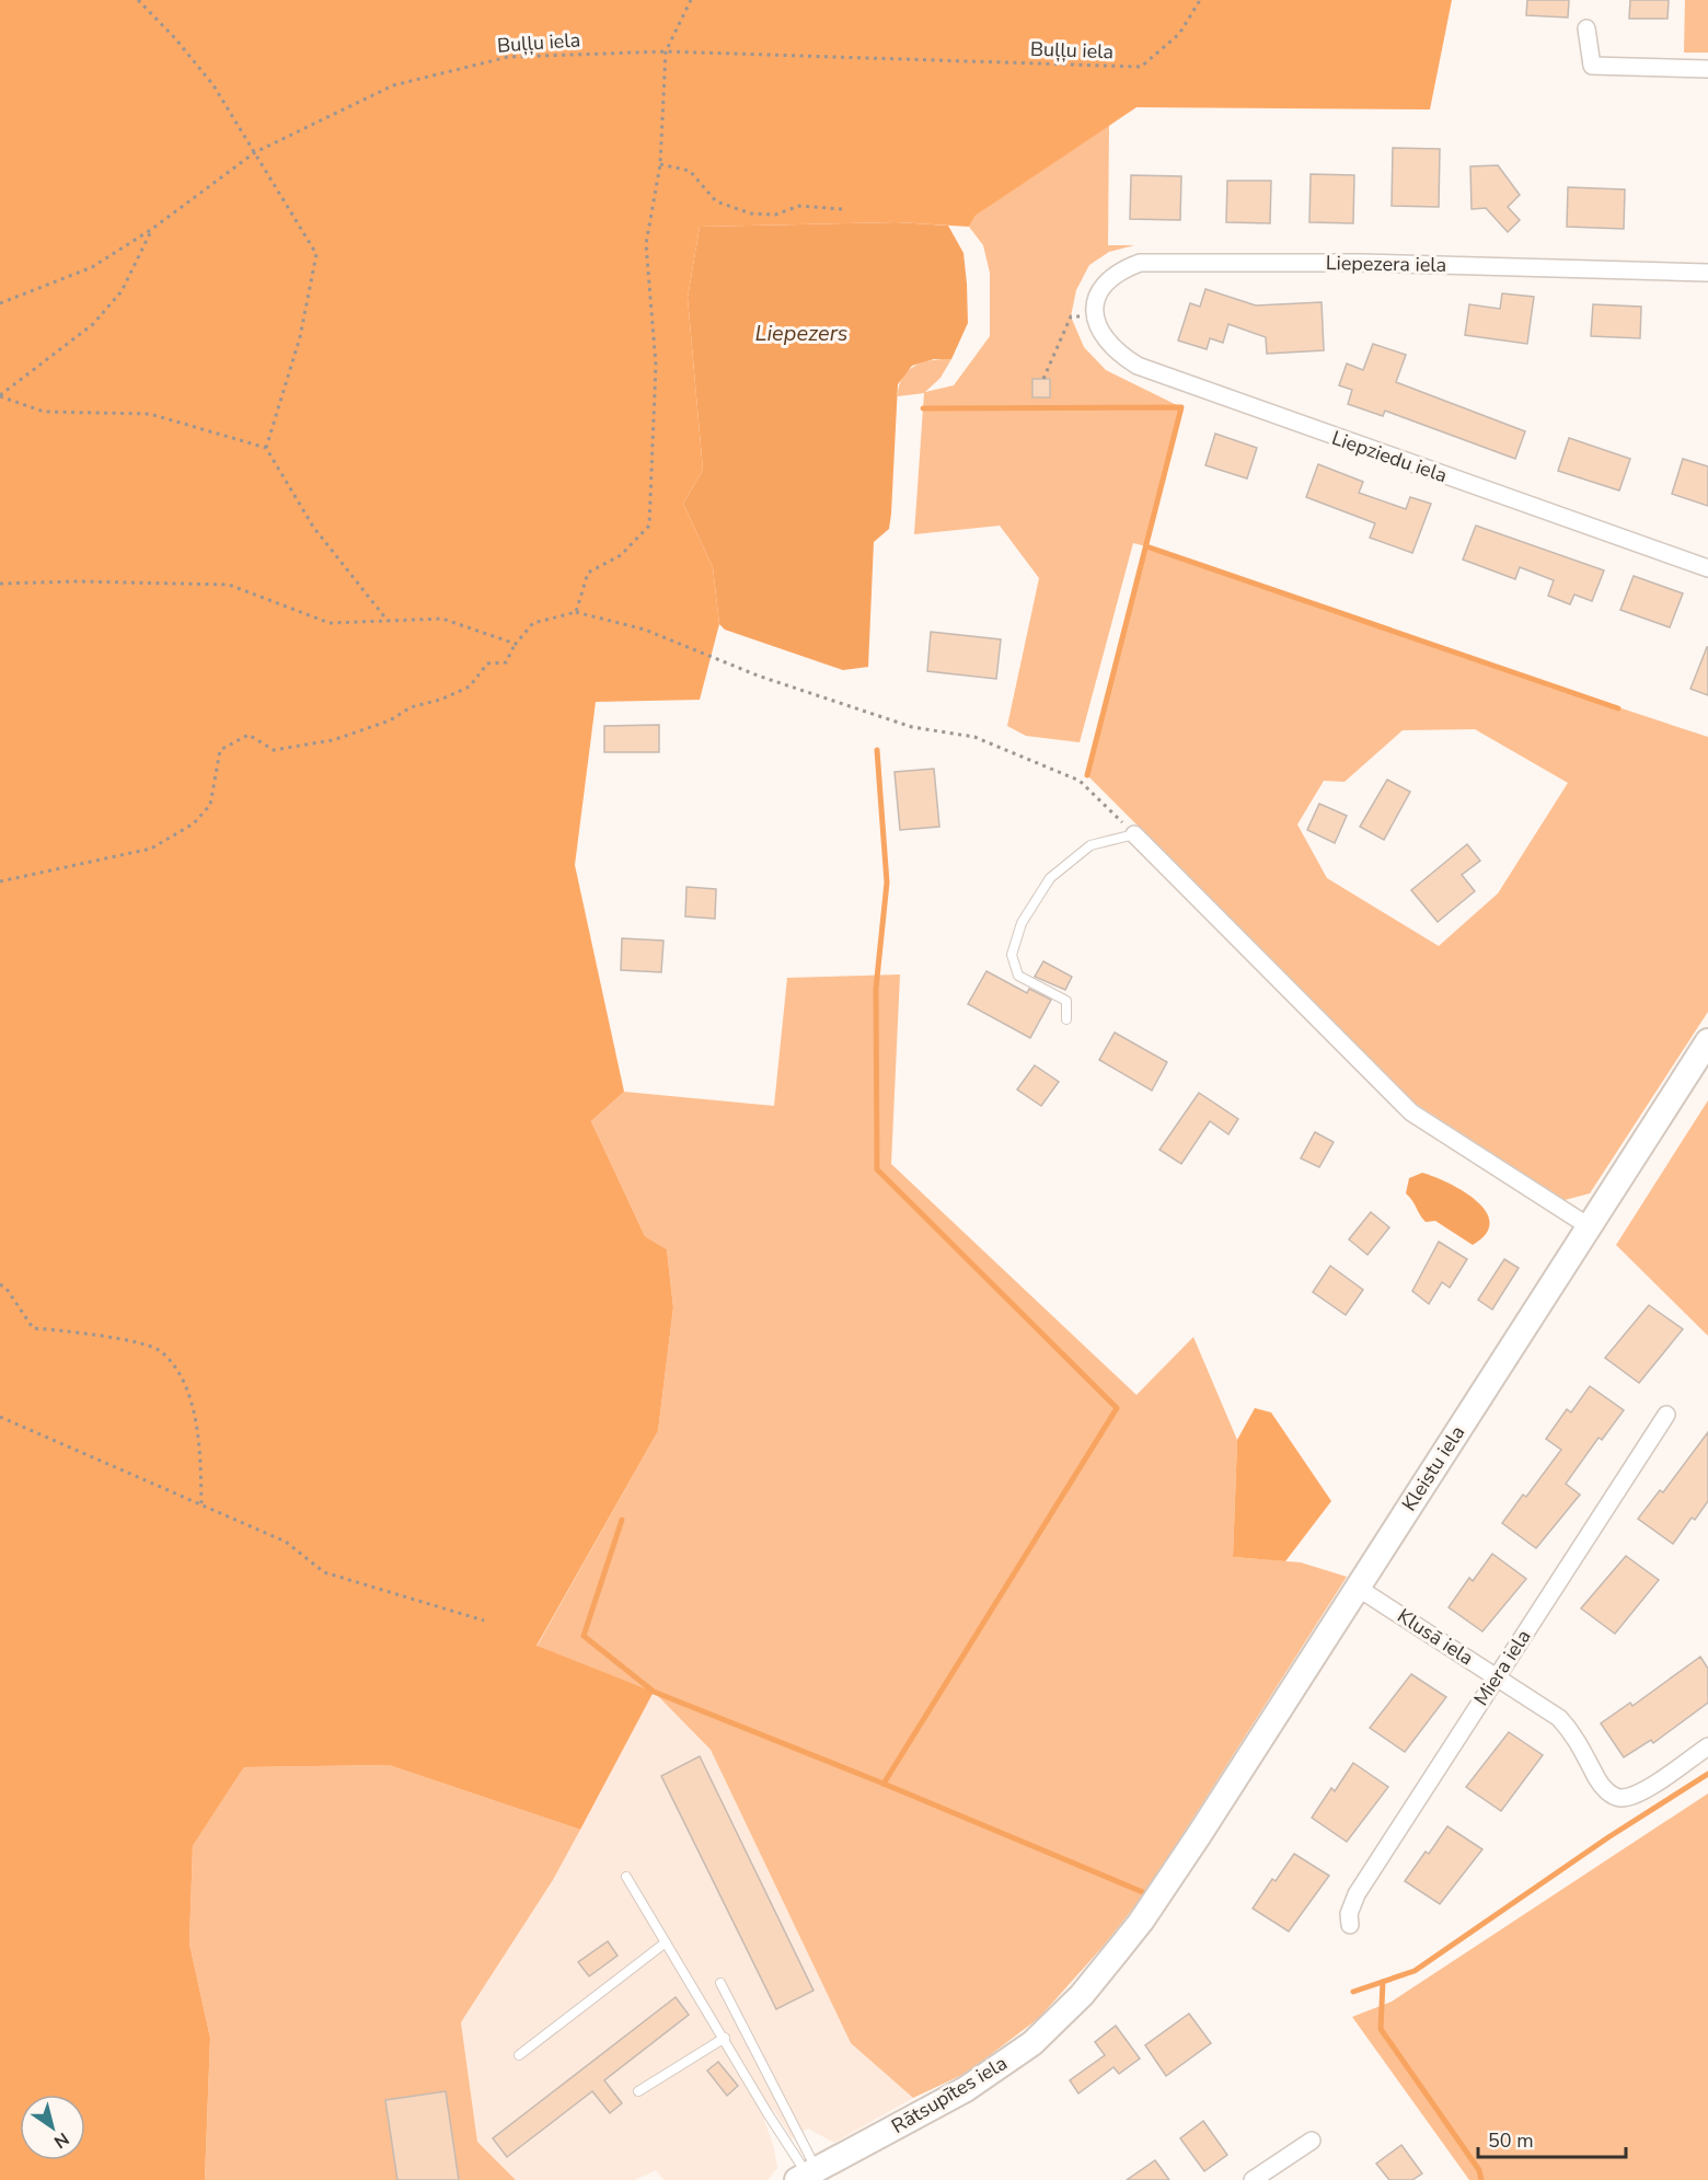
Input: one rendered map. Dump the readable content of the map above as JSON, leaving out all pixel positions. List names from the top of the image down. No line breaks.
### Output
{"streets":{"street":["Liepezera iela","Liepziedu iela","Kleistu iela","Klusā iela","Miera iela","Rātsupītes iela"],"path":["Buļļu iela"]},"crossings":[["Liepezera iela","Liepziedu iela"],["Kleistu iela","Klusā iela"],["Kleistu iela","Rātsupītes iela"],["Klusā iela","Miera iela"]],"water":["Liepezers"],"scale_bar":"50 m","north":"bottom right"}
